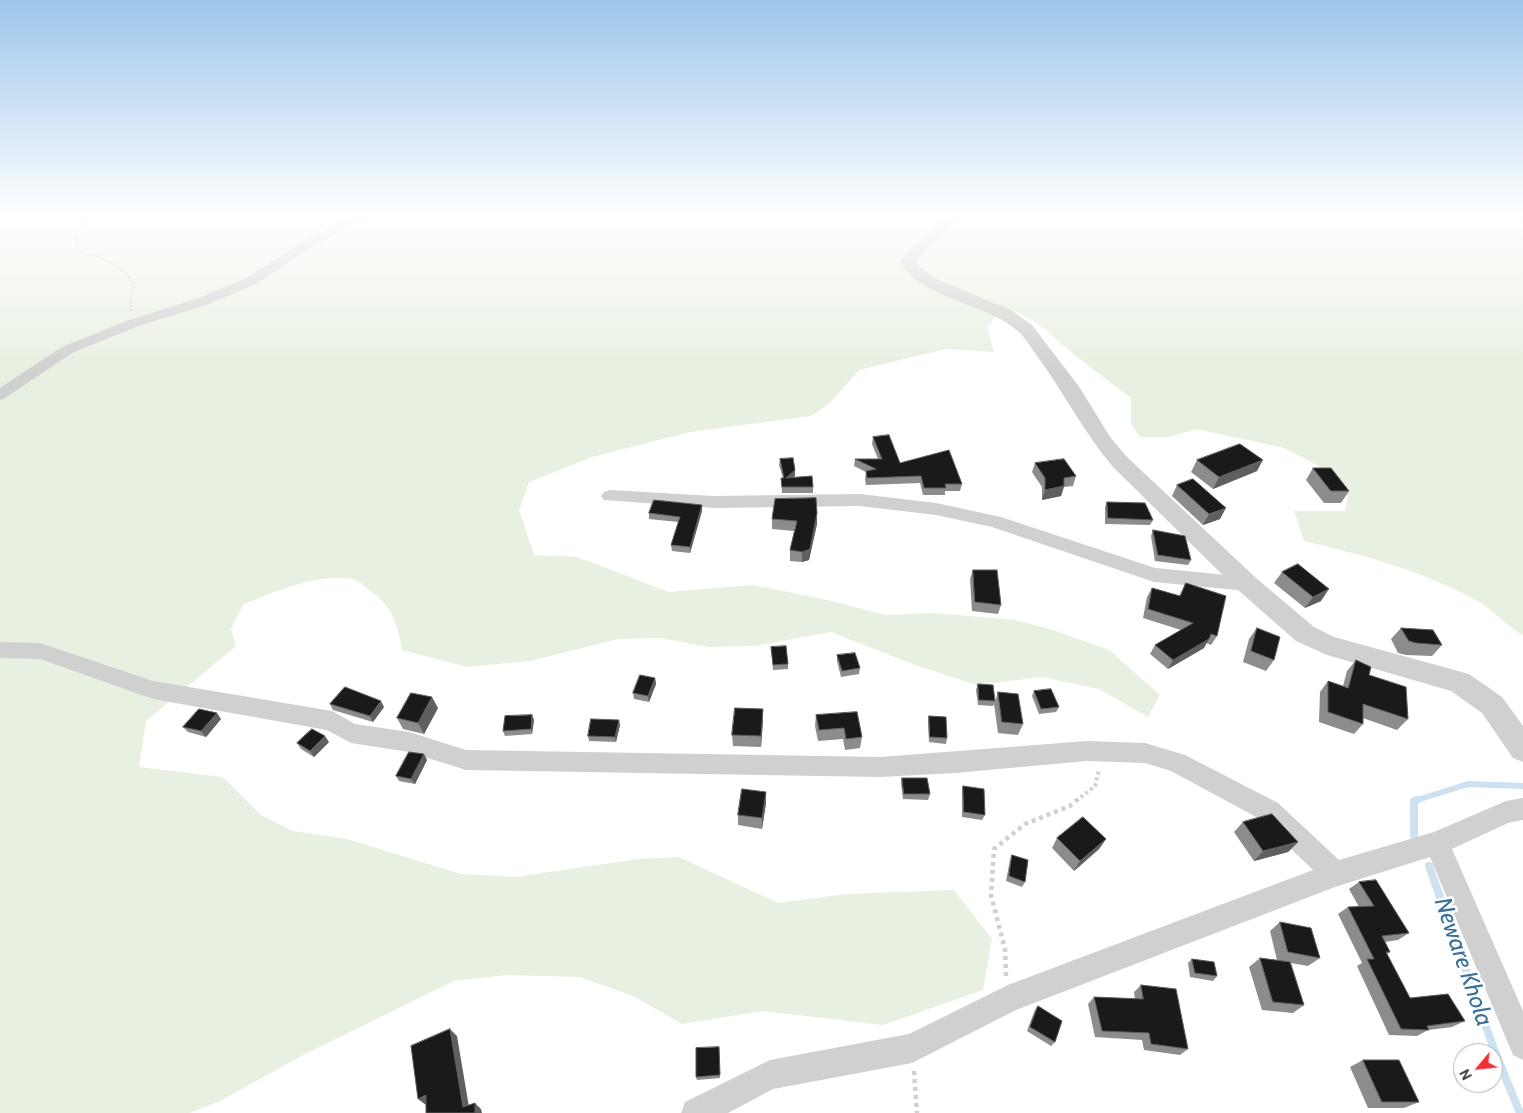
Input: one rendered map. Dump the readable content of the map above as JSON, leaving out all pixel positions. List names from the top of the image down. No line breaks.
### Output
{"water":["Neware Khola"],"north":"bottom left"}
